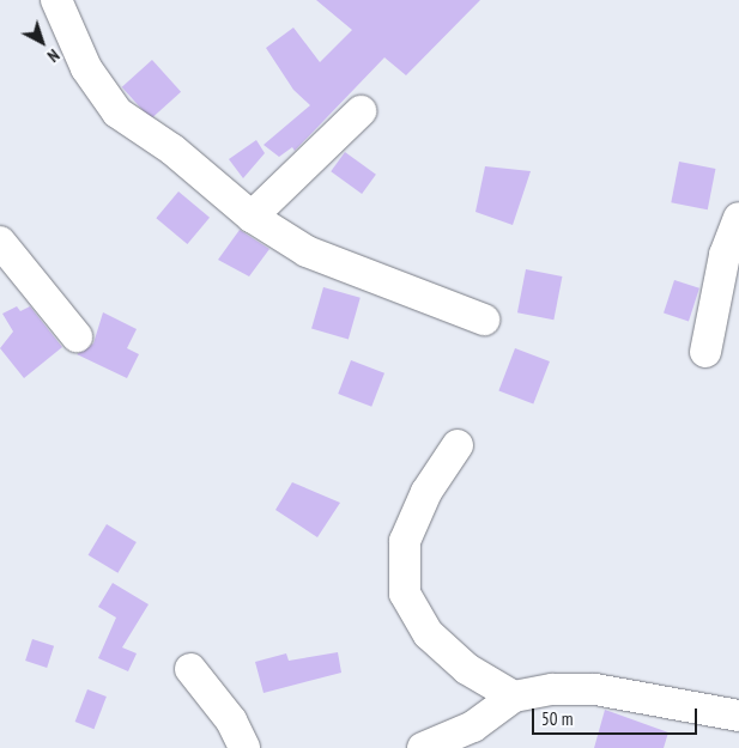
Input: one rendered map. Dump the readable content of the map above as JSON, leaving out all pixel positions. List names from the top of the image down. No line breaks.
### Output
{"scale_bar":"50 m","north":"bottom right"}
